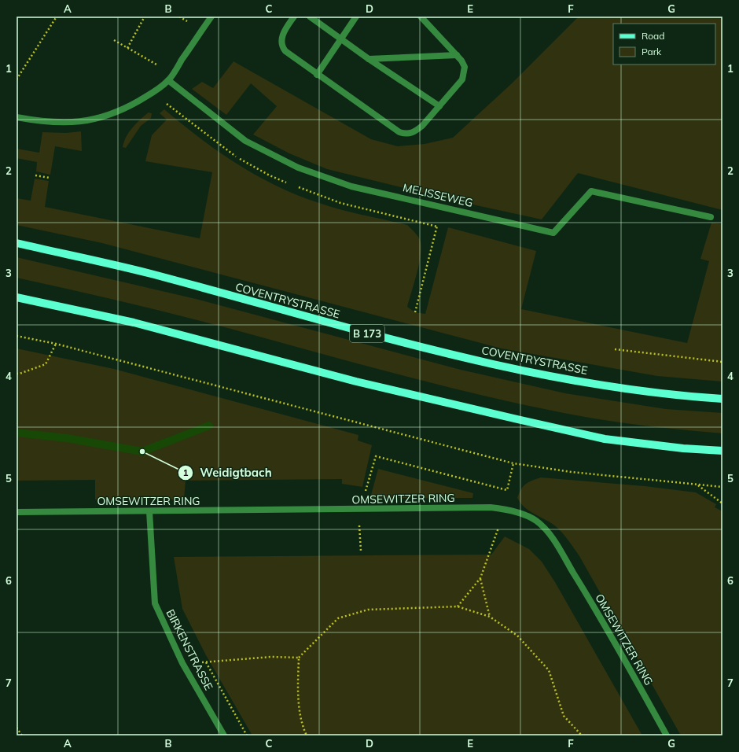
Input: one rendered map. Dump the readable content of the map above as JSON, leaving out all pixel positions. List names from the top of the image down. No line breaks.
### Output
{"streets":{"main road":["COVENTRYSTRASSE","B 173"],"street":["MELISSEWEG","OMSEWITZER RING","BIRKENSTRASSE"]},"crossings":[["OMSEWITZER RING","BIRKENSTRASSE"]],"places":["Weidigtbach"],"legend":["Road","Park"],"grid":{"columns":["A","B","C","D","E","F","G"],"rows":["1","2","3","4","5","6","7"]}}
